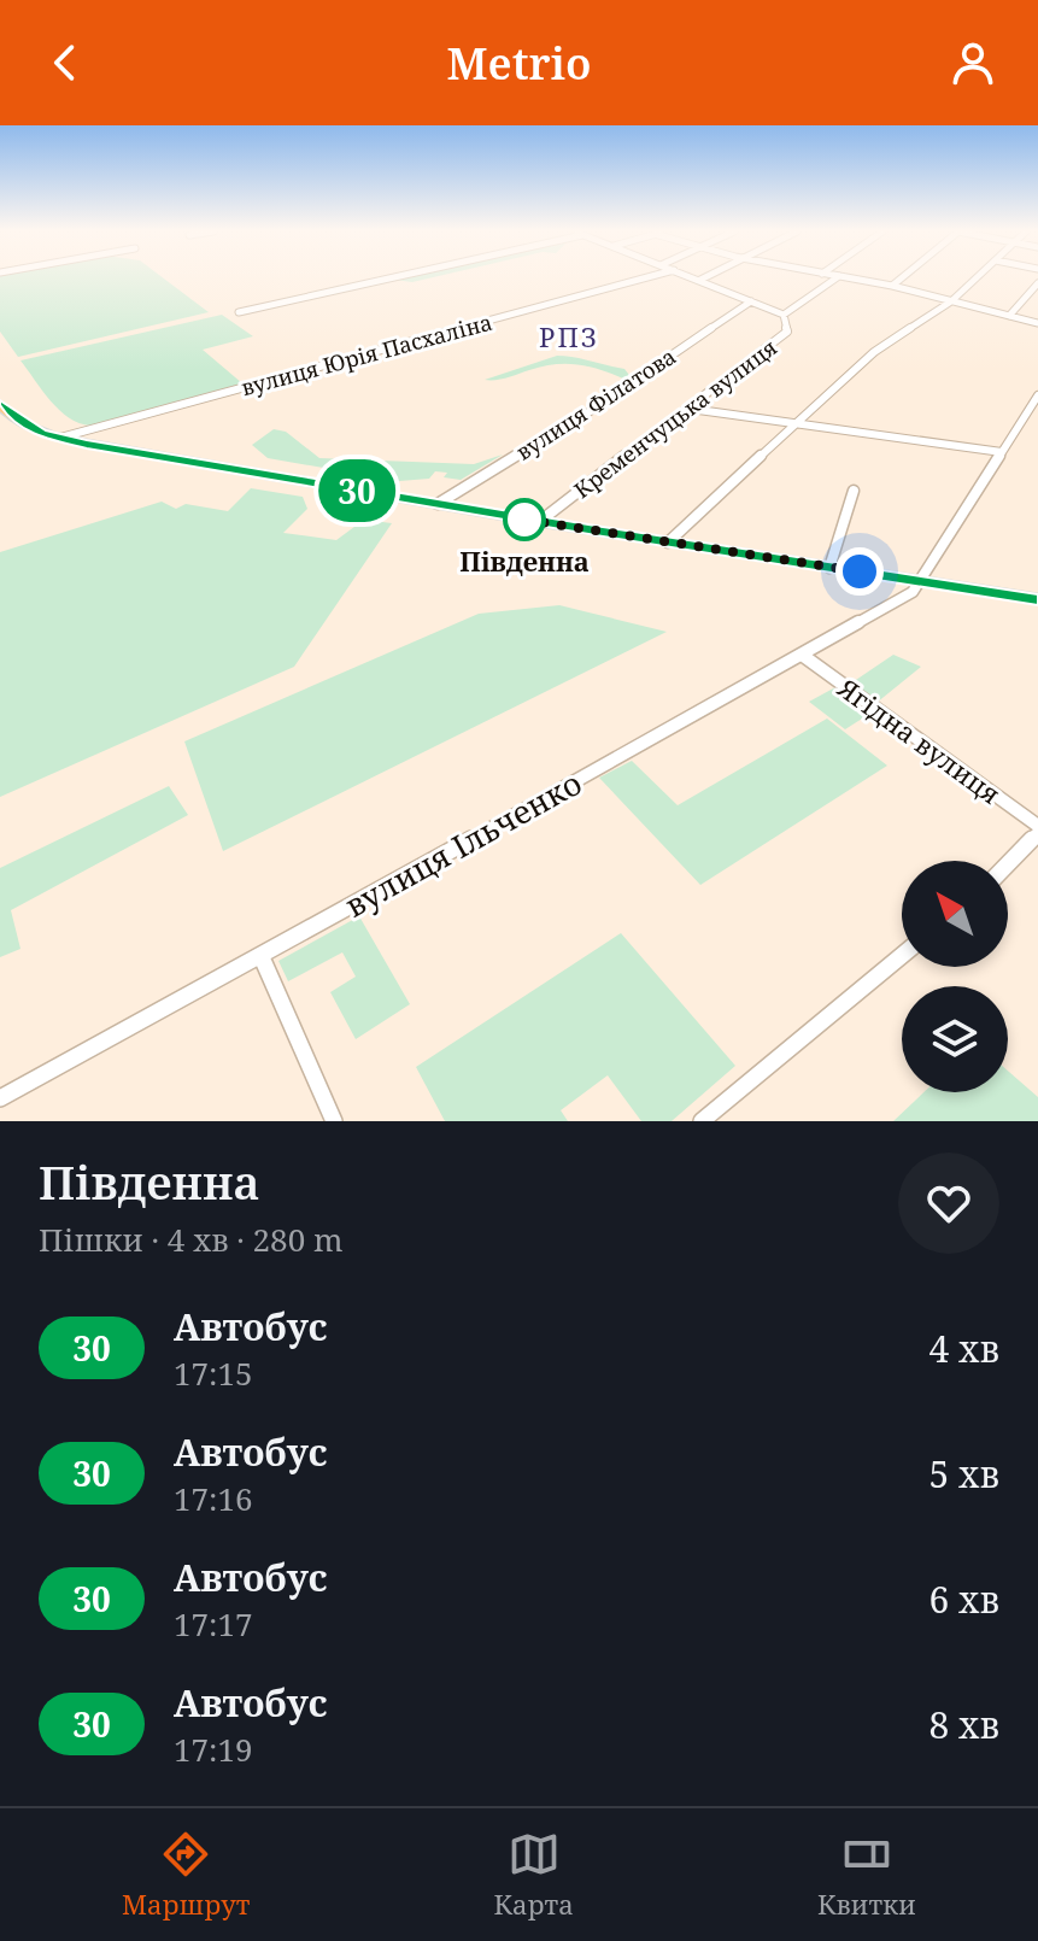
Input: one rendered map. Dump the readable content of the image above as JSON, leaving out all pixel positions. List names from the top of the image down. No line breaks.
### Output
{"streets":{"street":["вулиця Юрія Пасхаліна","вулиця Філатова","Кременчуцька вулиця","Ягідна вулиця","вулиця Ільченко"]},"crossings":[["Ягідна вулиця","вулиця Ільченко"]],"districts":["РПЗ"],"places":["Південна"],"lines":["bus line 30"],"north":"top left","page":{"header":"Metrio","on_map":"30","heading":["Південна","Пішки · 4 хв · 280 m"],"list":[{"mark":"30","name":"Автобус","note":"17:15","value":"4 хв"},{"mark":"30","name":"Автобус","note":"17:16","value":"5 хв"},{"mark":"30","name":"Автобус","note":"17:17","value":"6 хв"},{"mark":"30","name":"Автобус","note":"17:19","value":"8 хв"}],"tabs":["Маршрут","Карта","Квитки"]}}
